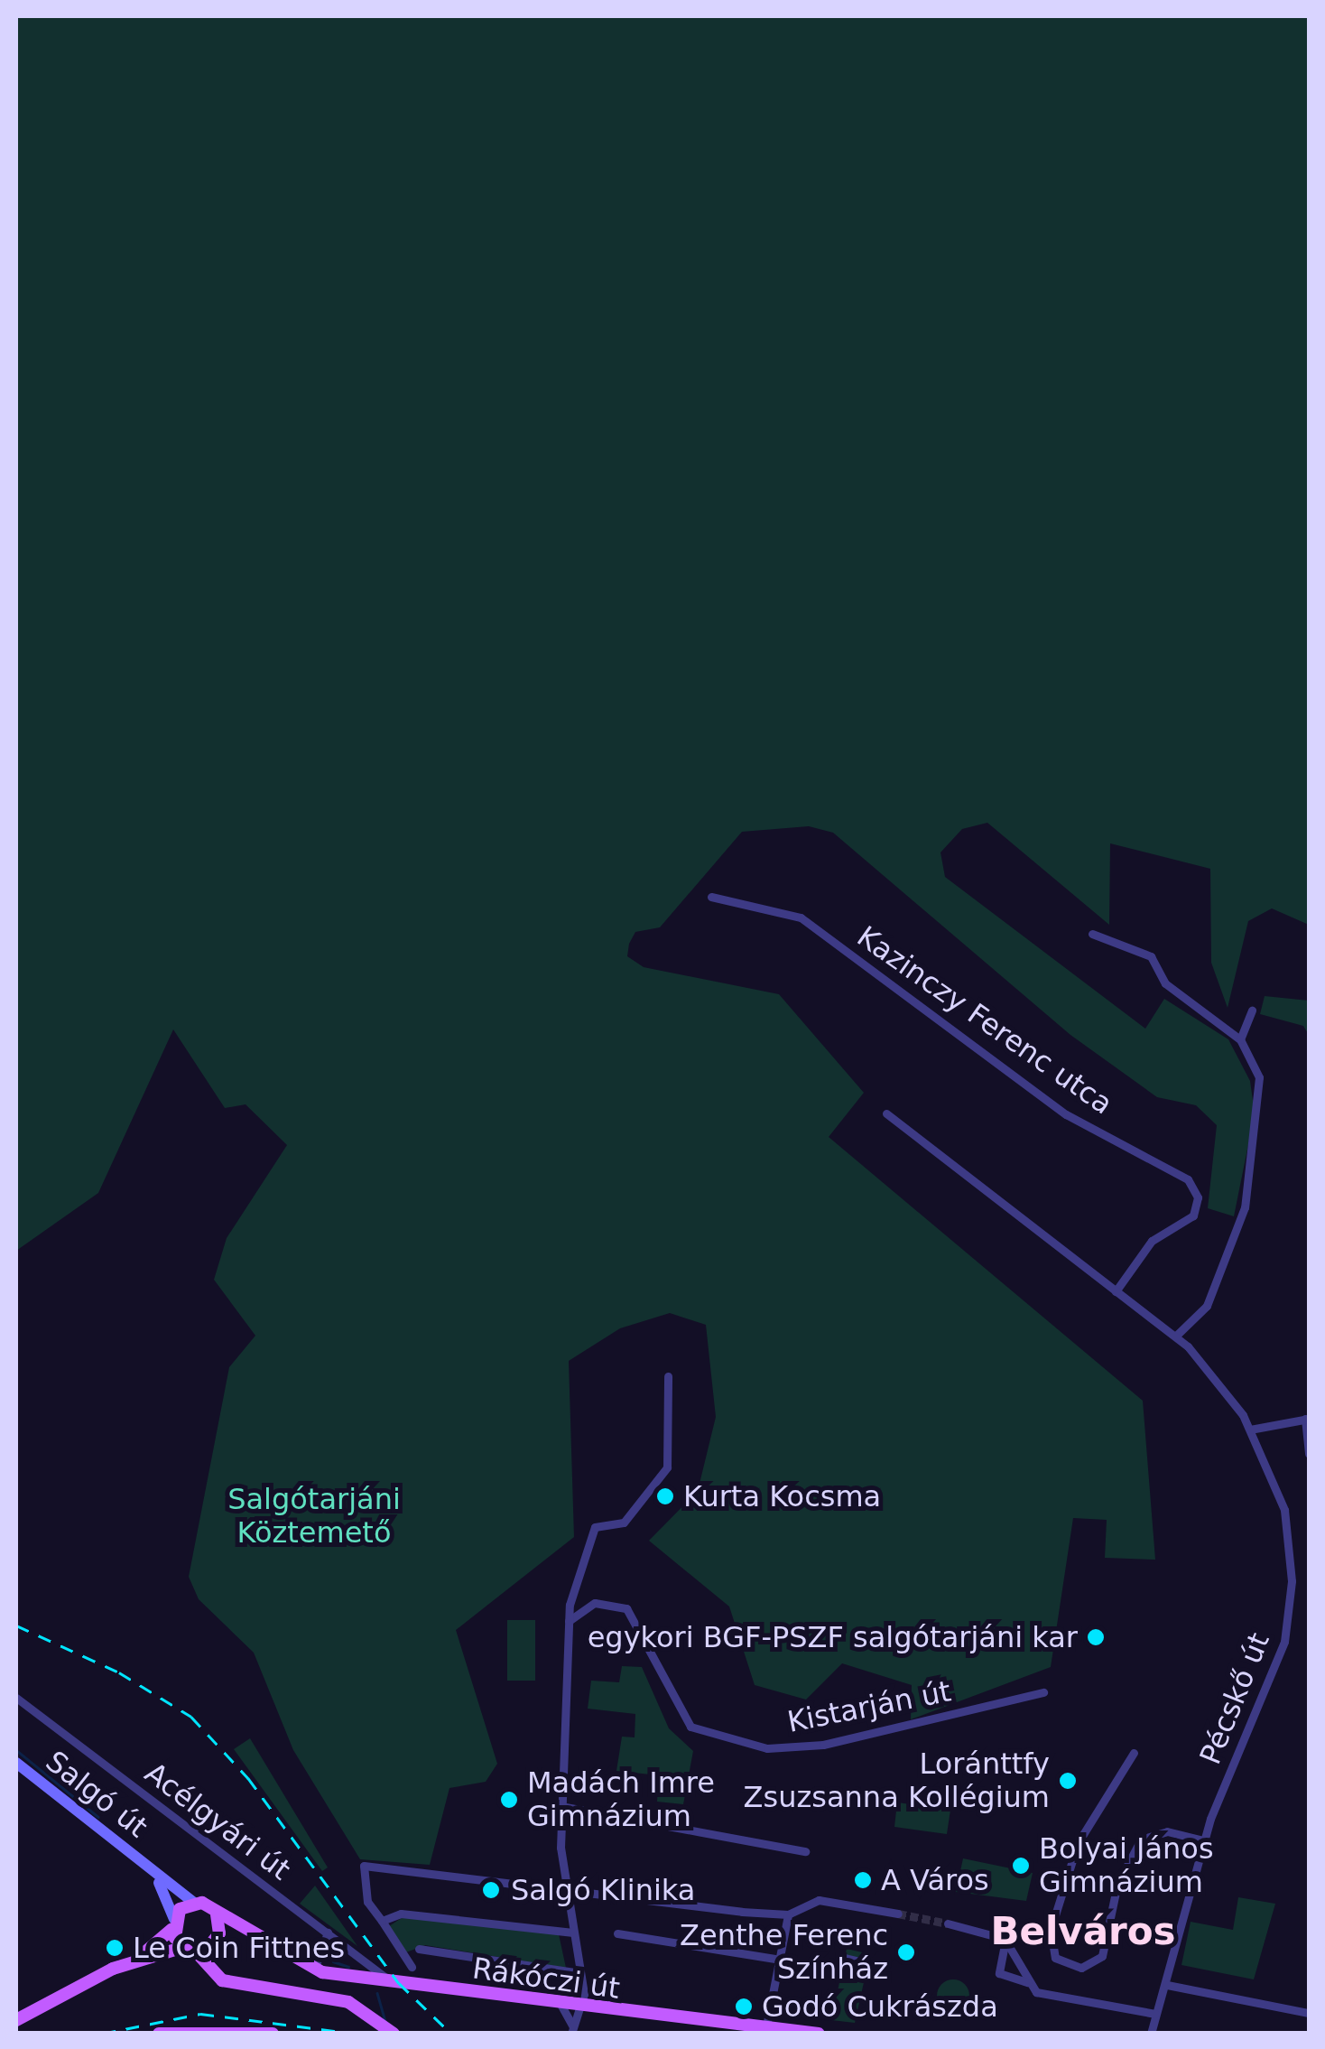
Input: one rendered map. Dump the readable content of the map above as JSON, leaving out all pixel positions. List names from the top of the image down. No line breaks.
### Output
{"streets":{"main road":["Salgó út","Rákóczi út"],"street":["Kazinczy Ferenc utca","Pécskő út","Kistarján út","Acélgyári út"]},"crossings":[["Kazinczy Ferenc utca","Pécskő út"],["Acélgyári út","Rákóczi út"]],"districts":["Belváros"],"parks":["Salgótarjáni Köztemető"],"places":["Kurta Kocsma","egykori BGF-PSZF salgótarjáni kar","Loránttfy Zsuzsanna Kollégium","Madách Imre Gimnázium","Bolyai János Gimnázium","A Város","Salgó Klinika","Le Coin Fittnes","Zenthe Ferenc Színház","Godó Cukrászda"]}
